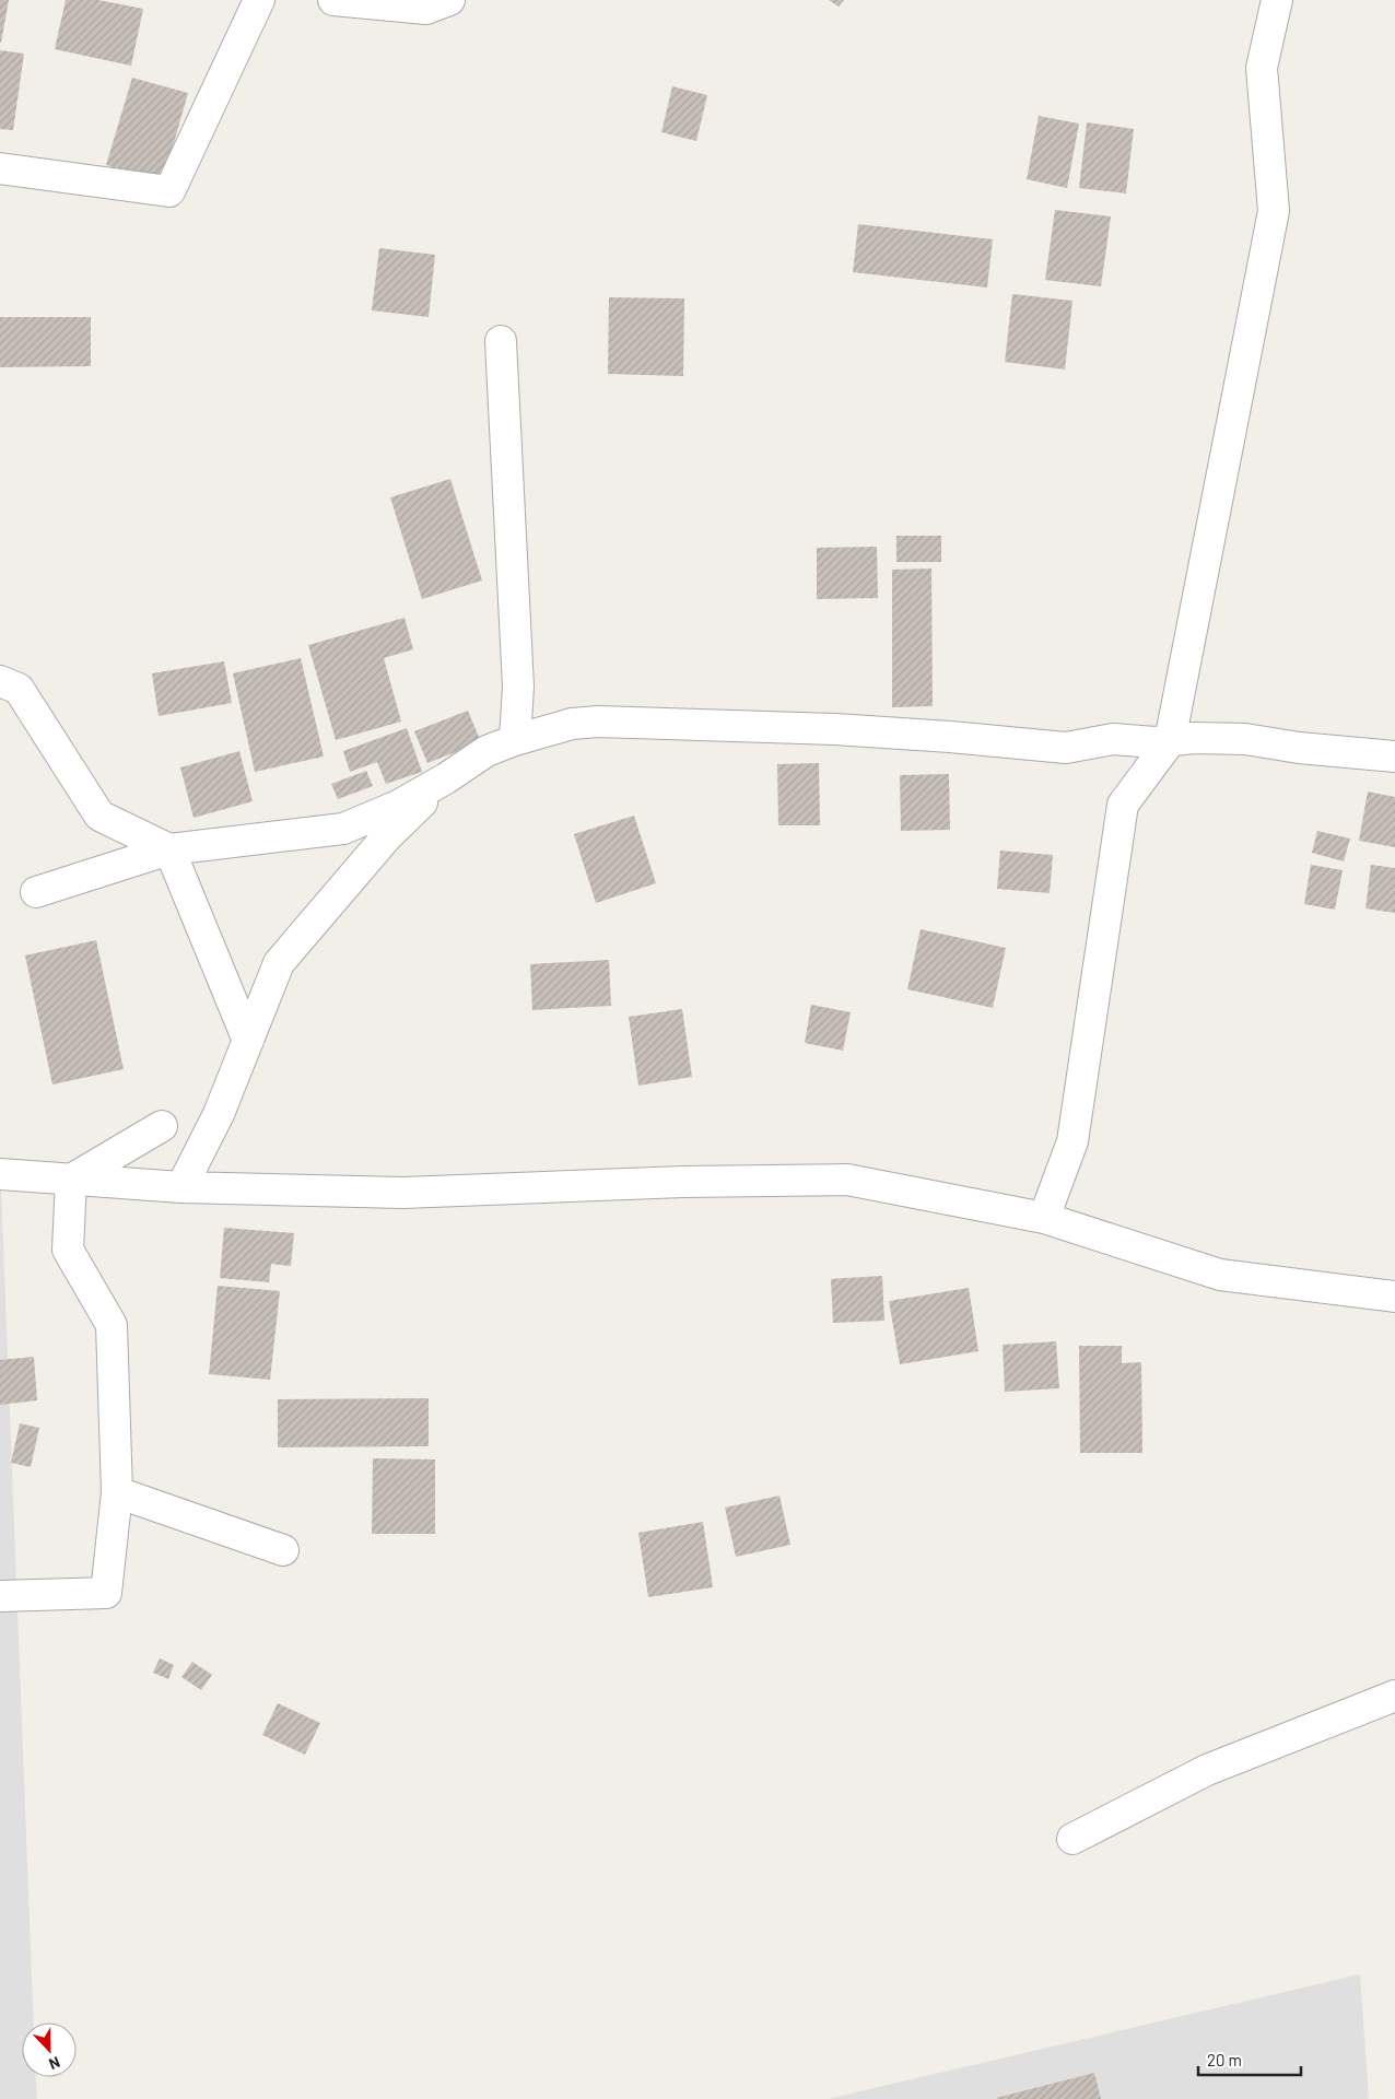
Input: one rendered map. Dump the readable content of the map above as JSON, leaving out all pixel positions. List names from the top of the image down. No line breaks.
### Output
{"scale_bar":"20 m","north":"bottom"}
